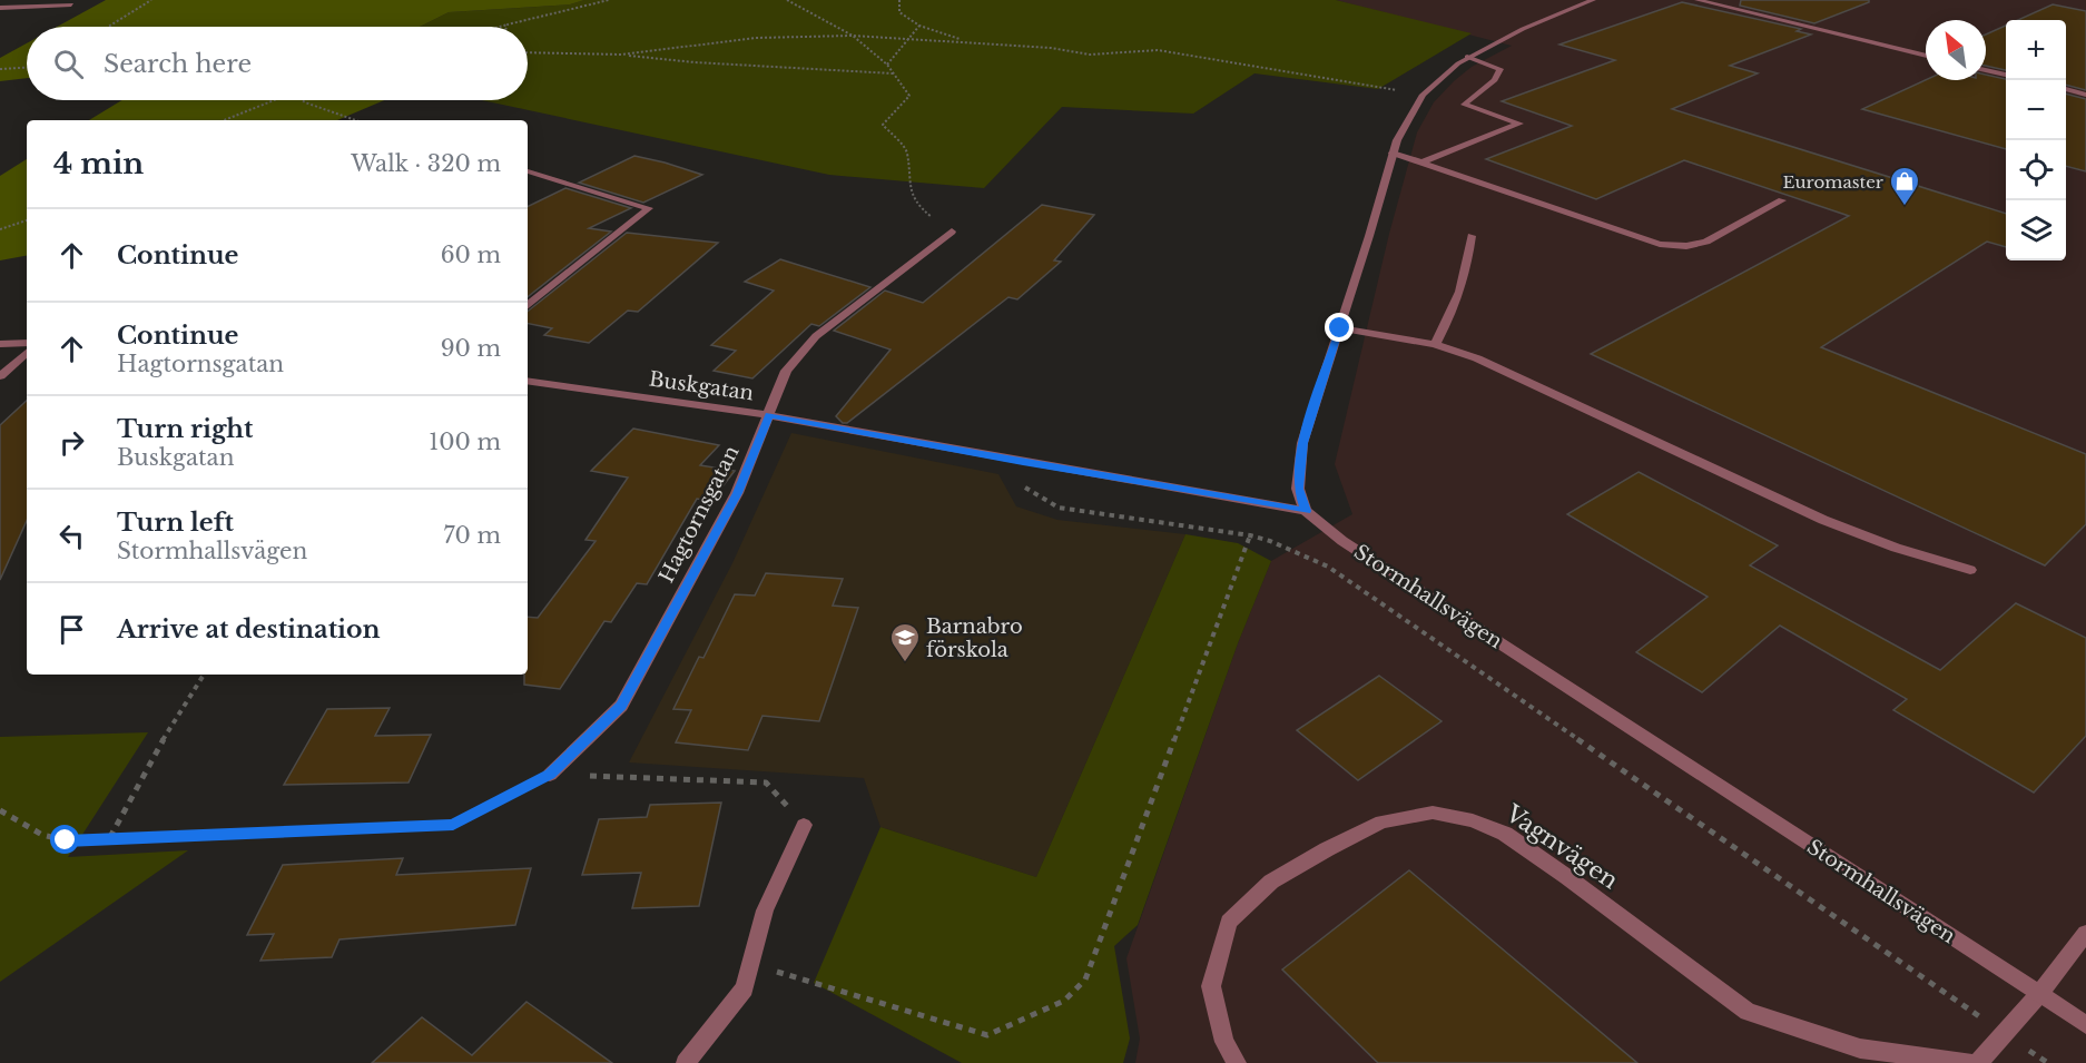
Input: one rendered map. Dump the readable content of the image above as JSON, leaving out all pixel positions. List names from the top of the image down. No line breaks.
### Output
{"streets":{"street":["Buskgatan","Hagtornsgatan","Stormhallsvägen","Vagnvägen"]},"crossings":[["Buskgatan","Hagtornsgatan"],["Buskgatan","Stormhallsvägen"]],"places":{"shop":["Euromaster"],"school or university":["Barnabro förskola"]},"north":"top left","page":{"map_buttons":["+","−"],"search":"Search here","heading":["4 min","Walk · 320 m"],"list":[["Continue","60 m"],["Continue","Hagtornsgatan","90 m"],["Turn right","Buskgatan","100 m"],["Turn left","Stormhallsvägen","70 m"],"Arrive at destination"]}}
